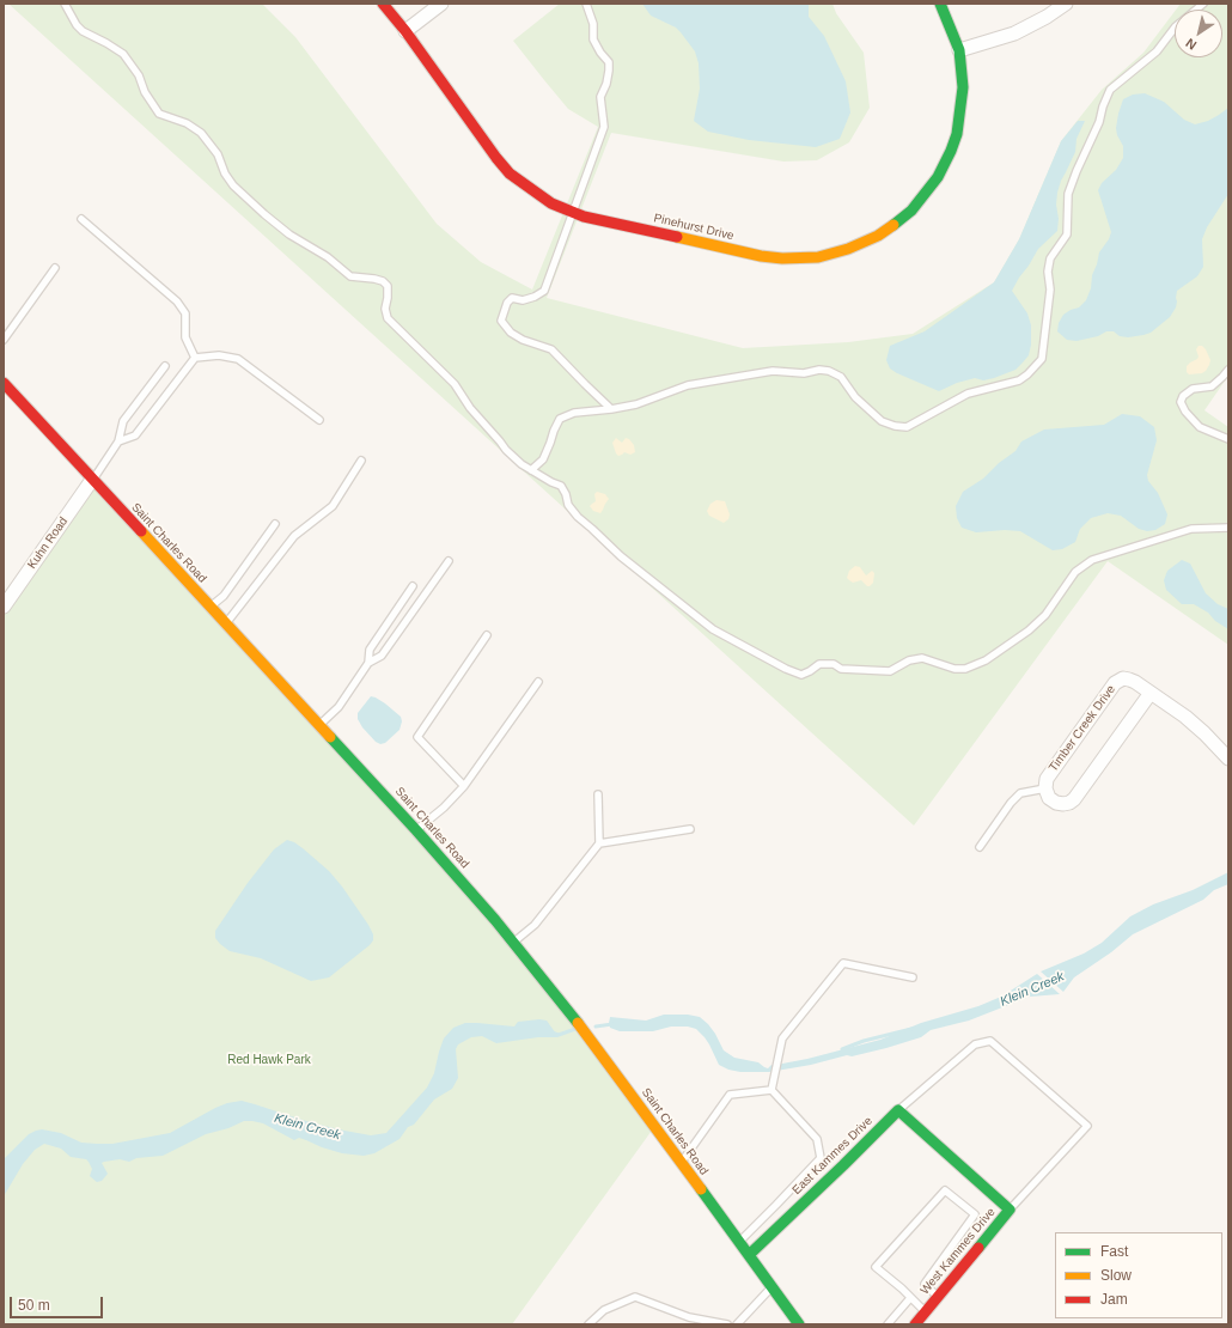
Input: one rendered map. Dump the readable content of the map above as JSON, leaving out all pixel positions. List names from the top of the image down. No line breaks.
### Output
{"streets":{"street":["Pinehurst Drive","Kuhn Road","Saint Charles Road","Timber Creek Drive","East Kammes Drive","West Kammes Drive"]},"crossings":[["Kuhn Road","Saint Charles Road"],["Saint Charles Road","East Kammes Drive"],["East Kammes Drive","West Kammes Drive"]],"water":["Klein Creek"],"parks":["Red Hawk Park"],"legend":["Fast","Slow","Jam"],"scale_bar":"50 m","north":"bottom left"}
